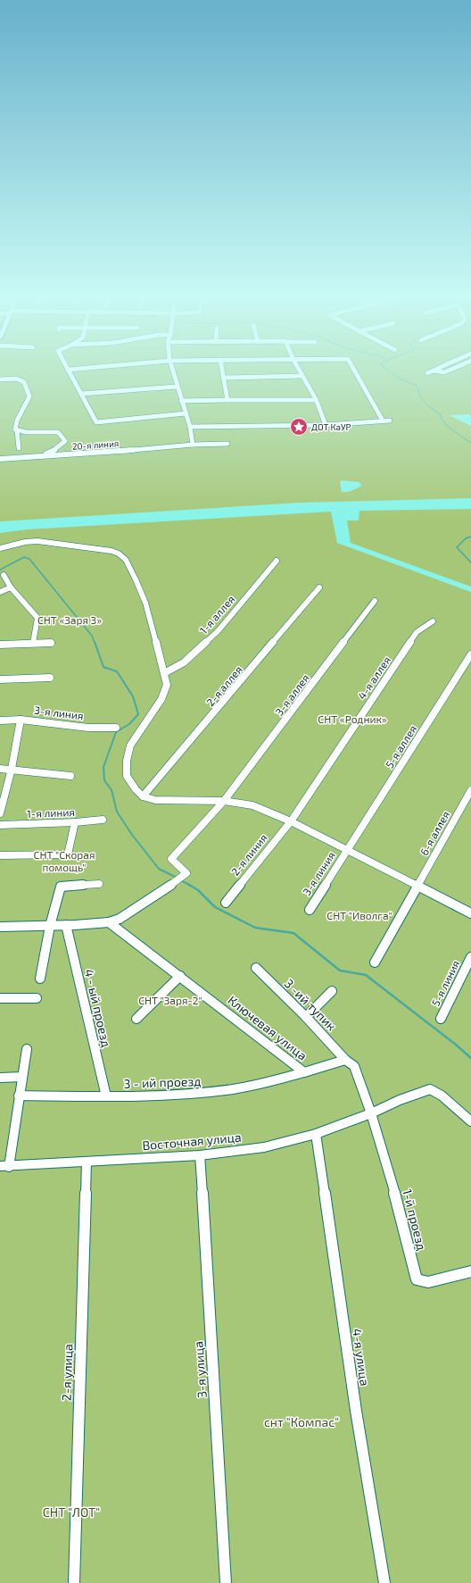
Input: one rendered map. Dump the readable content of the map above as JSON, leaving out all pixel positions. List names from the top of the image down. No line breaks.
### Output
{"streets":{"street":["20-я линия","1-я аллея","4-я аллея","2-я аллея","3-я аллея","3-я линия","5-я аллея","1-я линия","6-я аллея","2-я линия","5-я линия","3 -ий тупик","4 - ый проезд","Ключевая улица","3 - ий проезд","Восточная улица","1-й проезд","4-я улица","3-я улица","2-я улица"]},"crossings":[["4-я аллея","2-я линия"],["3-я линия","5-я аллея"],["3 -ий тупик","Ключевая улица"],["4 - ый проезд","3 - ий проезд"],["Ключевая улица","3 - ий проезд"],["Восточная улица","1-й проезд"],["Восточная улица","4-я улица"],["Восточная улица","3-я улица"],["Восточная улица","2-я улица"]],"parks":["СНТ «Заря 3»","СНТ «Родник»","СНТ \"Скорая помощь\"","СНТ \"Иволга\"","СНТ \"Заря-2\"","снт \"Компас\"","СНТ \"ЛОТ\""],"places":{"place":["ДОТ КаУР"]}}
